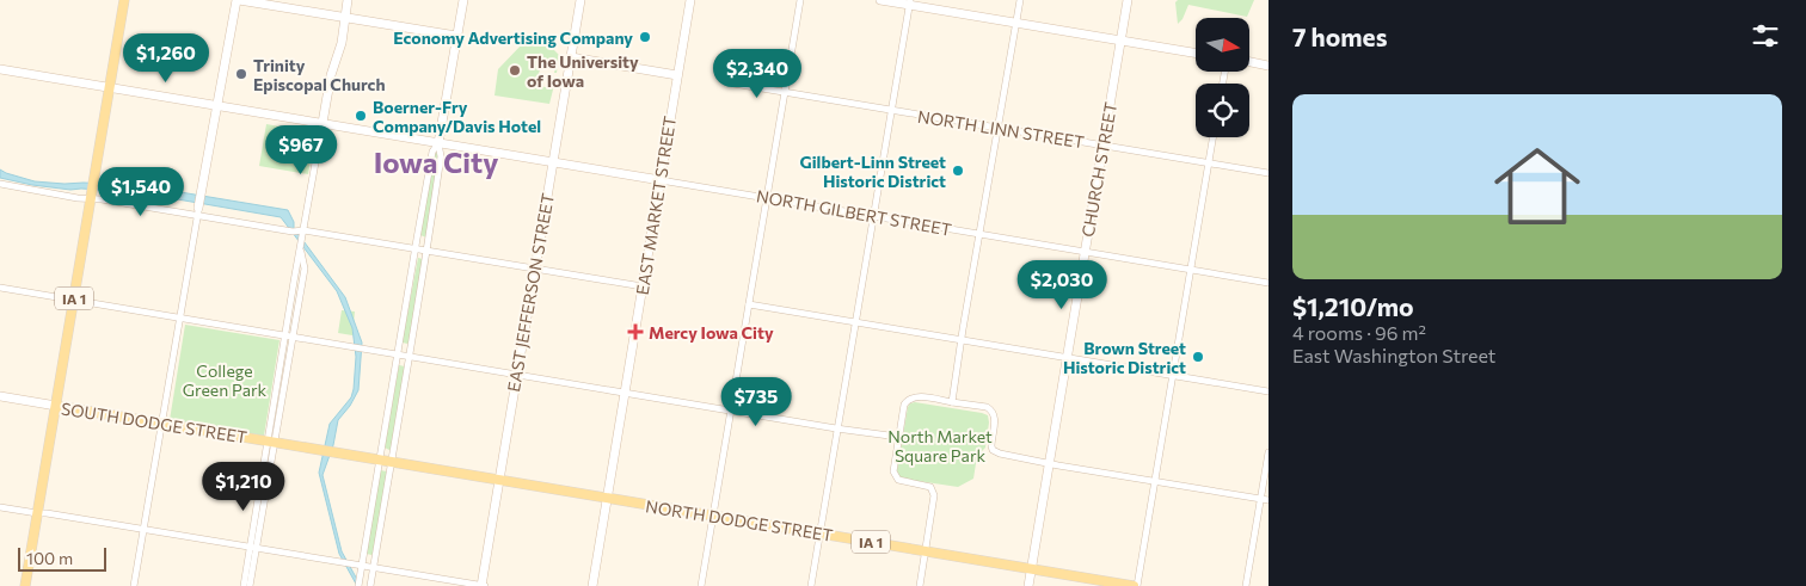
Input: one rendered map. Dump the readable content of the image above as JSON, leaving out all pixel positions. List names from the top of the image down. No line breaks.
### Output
{"streets":{"main road":["CHURCH STREET","EAST MARKET STREET","NORTH GILBERT STREET","EAST JEFFERSON STREET","IA 1","SOUTH DODGE STREET","NORTH DODGE STREET"],"street":["NORTH LINN STREET"]},"crossings":[["NORTH LINN STREET","CHURCH STREET"],["CHURCH STREET","NORTH GILBERT STREET"],["CHURCH STREET","NORTH DODGE STREET"],["EAST MARKET STREET","NORTH GILBERT STREET"],["EAST MARKET STREET","NORTH DODGE STREET"],["NORTH GILBERT STREET","EAST JEFFERSON STREET"],["NORTH GILBERT STREET","IA 1"],["EAST JEFFERSON STREET","NORTH DODGE STREET"],["IA 1","SOUTH DODGE STREET"],["SOUTH DODGE STREET","NORTH DODGE STREET"]],"districts":["Iowa City"],"parks":["College Green Park","North Market Square Park"],"places":{"other":["Economy Advertising Company","The University of Iowa","Trinity Episcopal Church","Boerner-Fry Company/Davis Hotel","Gilbert-Linn Street Historic District","Brown Street Historic District"],"health":["Mercy Iowa City"]},"scale_bar":"100 m","north":"right","page":{"heading":"7 homes","price":["$1,260","$2,340","$967","$1,540","$2,030","$735","$1,210"],"list":[{"name":"$1,210/mo","note":"4 rooms · 96 m² · East Washington Street"}],"scale":"100 m"}}
